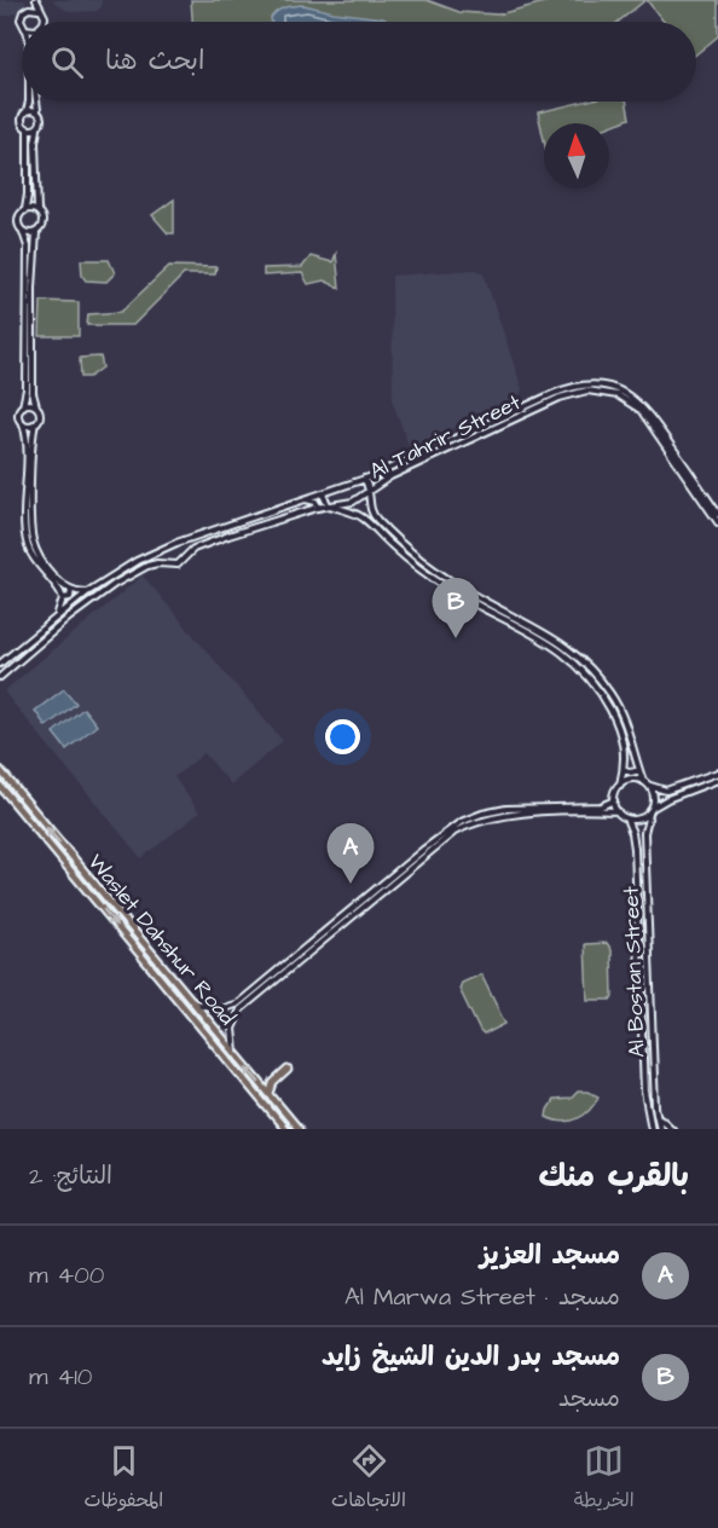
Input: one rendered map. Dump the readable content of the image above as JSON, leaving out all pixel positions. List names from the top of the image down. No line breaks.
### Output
{"streets":{"main road":["Waslet Dahshur Road"],"street":["Al Tahrir Street","Al Bostan Street"]},"north":"top","page":{"search":"ابحث هنا","pins":["B","A"],"heading":["بالقرب منك","النتائج: 2"],"list":[{"mark":"A","name":"مسجد العزيز","note":"مسجد · Al Marwa Street","value":"400 m"},{"mark":"B","name":"مسجد بدر الدين الشيخ زايد","note":"مسجد","value":"410 m"}],"nav":["الخريطة","الاتجاهات","المحفوظات"]}}
